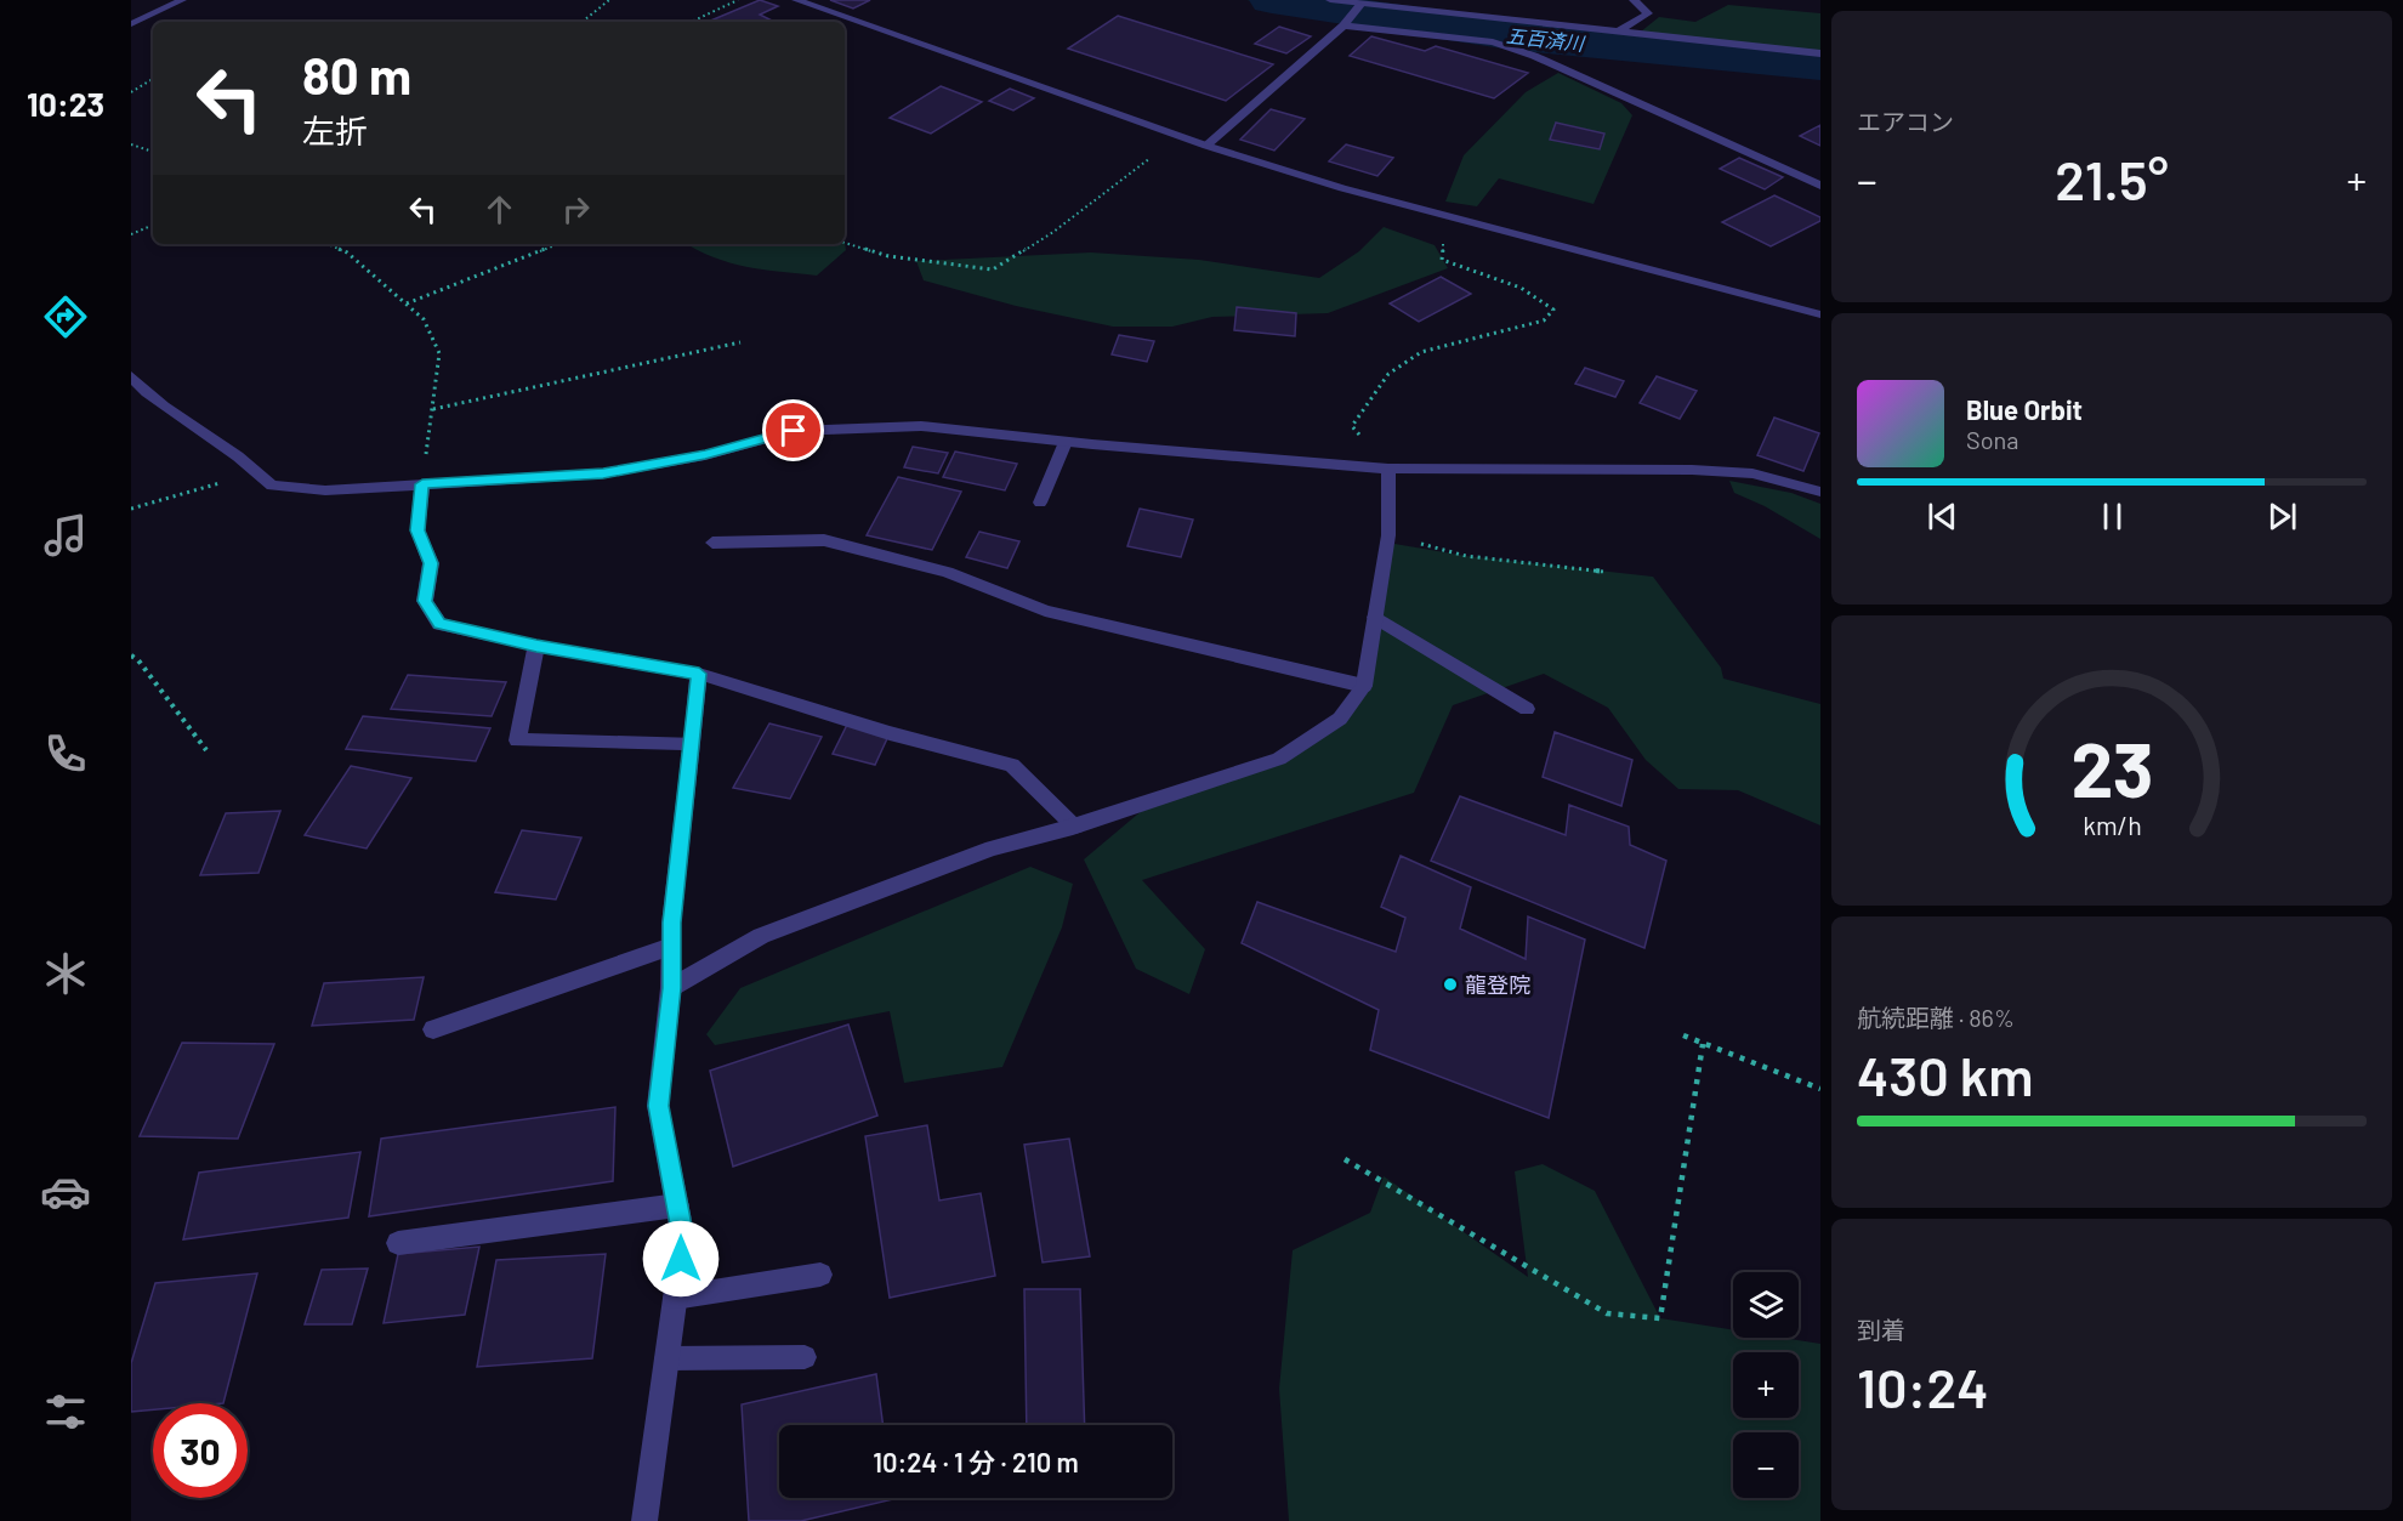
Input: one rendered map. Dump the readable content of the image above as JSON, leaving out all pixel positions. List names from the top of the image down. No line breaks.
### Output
{"water":["五百済川"],"places":["龍登院"],"page":{"tabs":"10:23","tile":["エアコン",["航続距離 · 86%","430 km"],["到着","10:24"]],"turn":["80 m","左折"],"heat":["−","21.5°","+"],"song":["Blue Orbit","Sona"],"map_buttons":["+","−"],"limit":"30","trip":"10:24 · 1 分 · 210 m","gauge":["23","km/h"]}}
